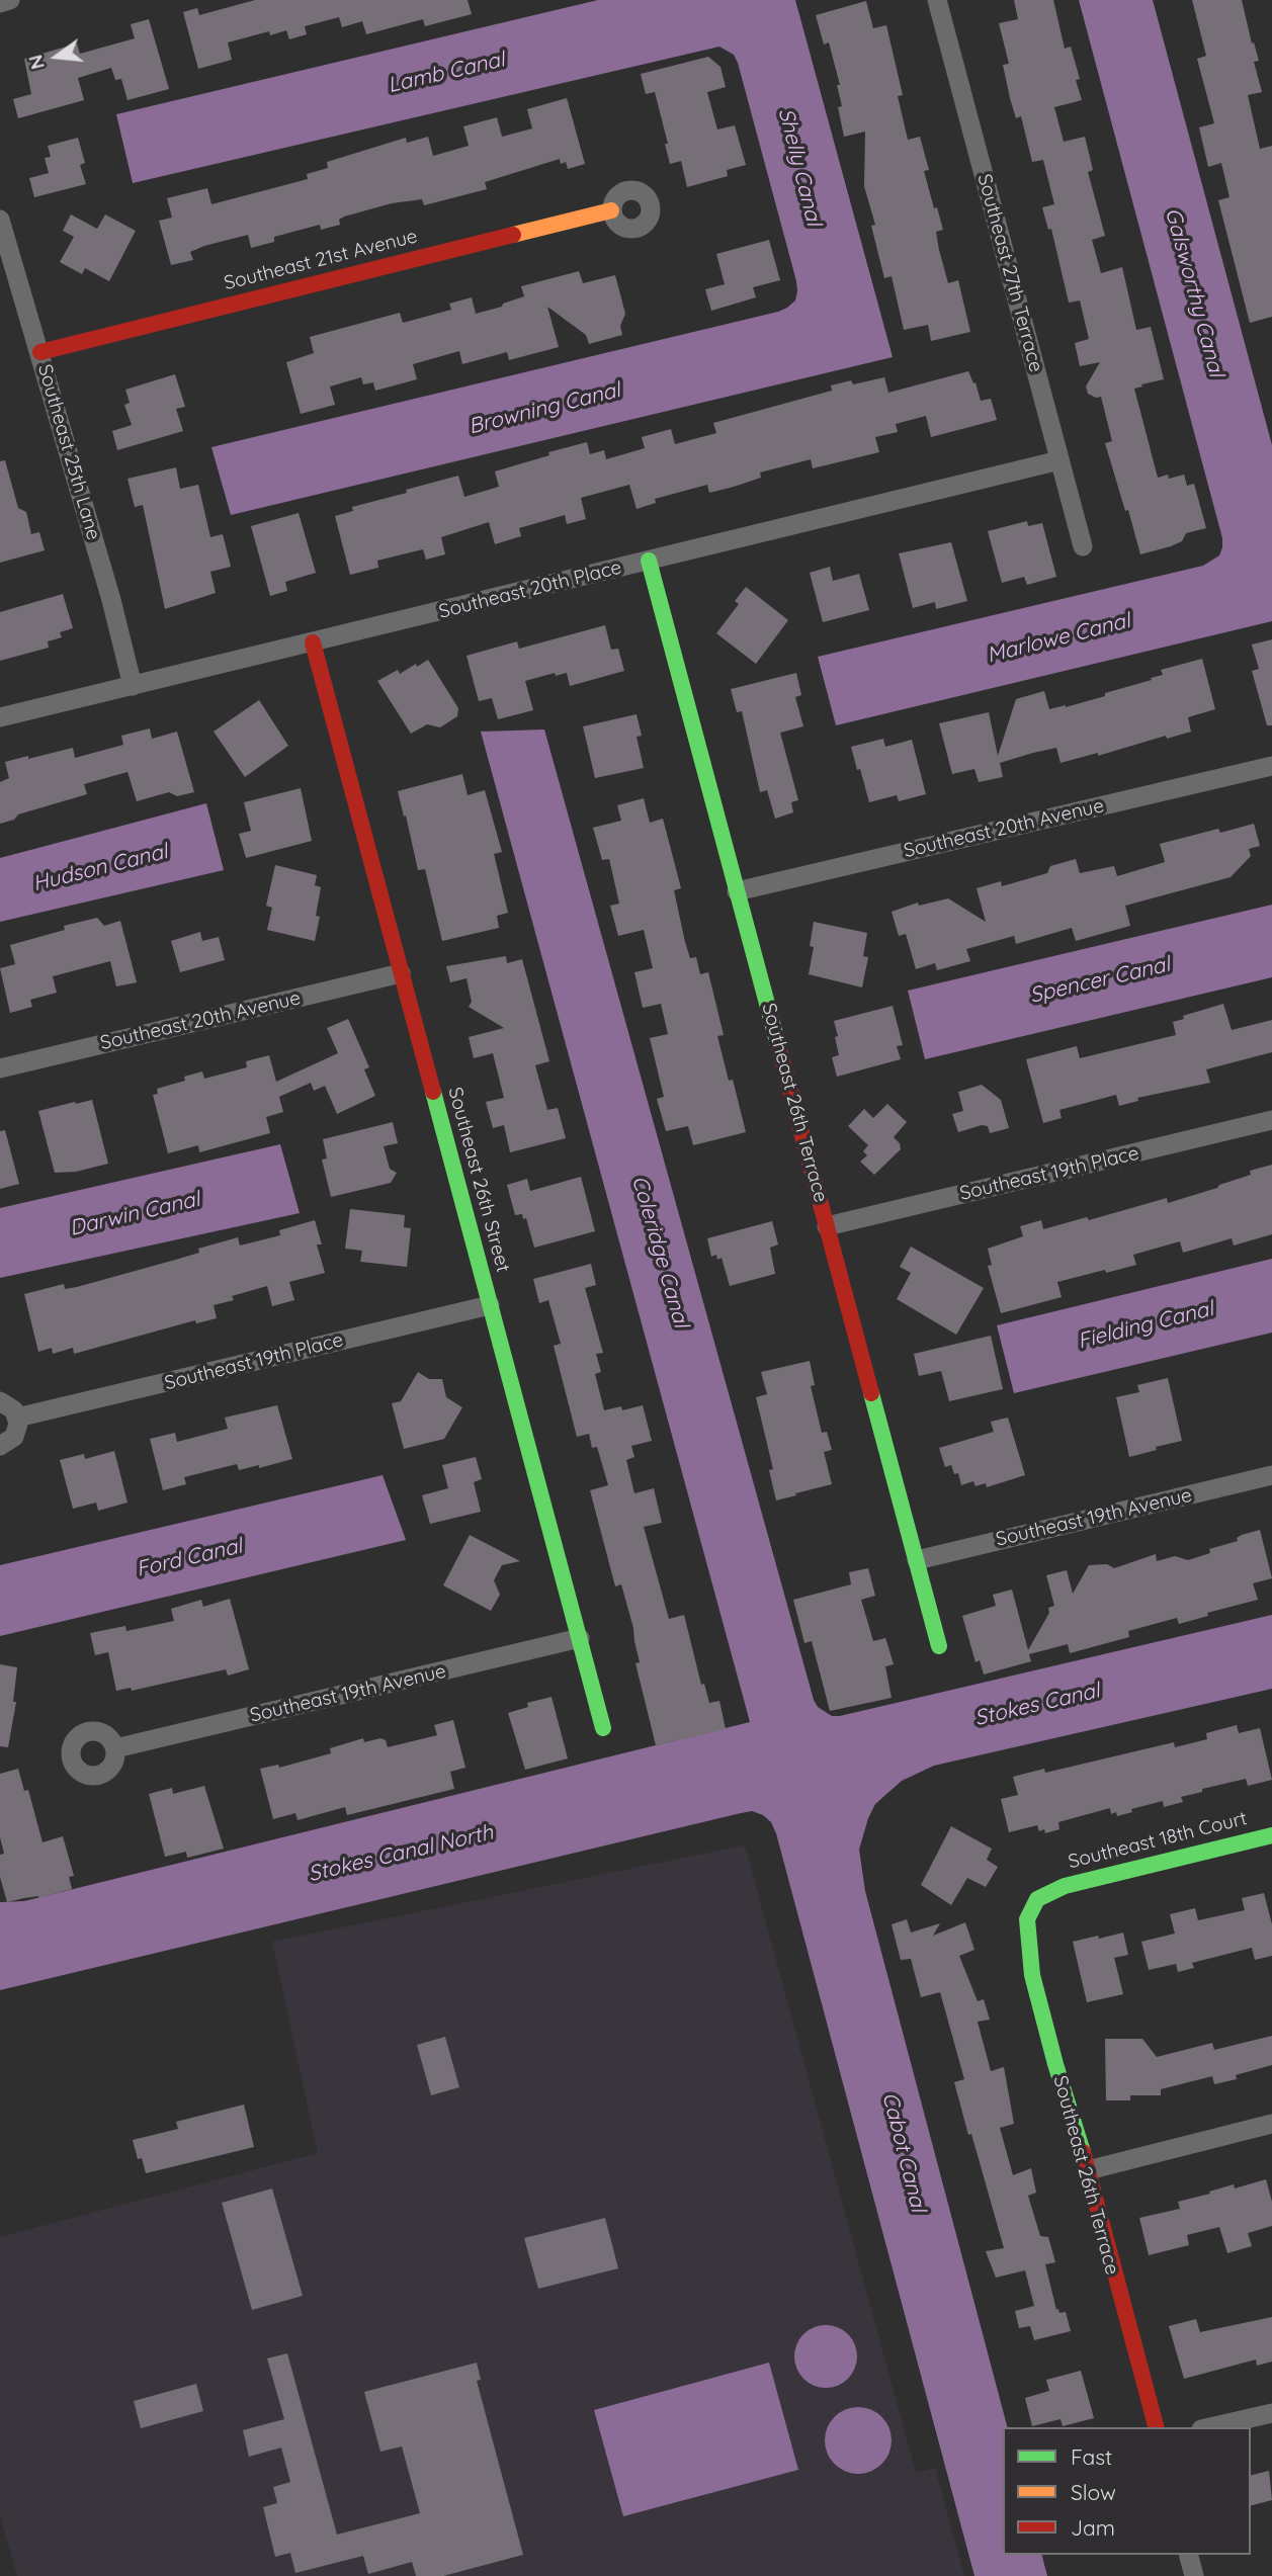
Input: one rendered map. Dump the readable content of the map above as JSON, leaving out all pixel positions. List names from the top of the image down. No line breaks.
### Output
{"streets":{"street":["Southeast 21st Avenue","Southeast 27th Terrace","Southeast 25th Lane","Southeast 20th Place","Southeast 20th Avenue","Southeast 26th Terrace","Southeast 19th Place","Southeast 26th Street","Southeast 19th Avenue","Southeast 18th Court"]},"crossings":[["Southeast 21st Avenue","Southeast 25th Lane"],["Southeast 27th Terrace","Southeast 20th Place"],["Southeast 25th Lane","Southeast 20th Place"],["Southeast 20th Place","Southeast 26th Terrace"],["Southeast 20th Place","Southeast 26th Street"],["Southeast 20th Avenue","Southeast 26th Terrace"],["Southeast 20th Avenue","Southeast 26th Street"],["Southeast 26th Terrace","Southeast 19th Place"],["Southeast 26th Terrace","Southeast 19th Avenue"],["Southeast 26th Terrace","Southeast 18th Court"],["Southeast 19th Place","Southeast 26th Street"],["Southeast 26th Street","Southeast 19th Avenue"]],"water":["Lamb Canal","Shelly Canal","Galsworthy Canal","Browning Canal","Marlowe Canal","Hudson Canal","Spencer Canal","Darwin Canal","Coleridge Canal","Fielding Canal","Ford Canal","Stokes Canal","Stokes Canal North","Cabot Canal"],"legend":["Fast","Slow","Jam"],"north":"left"}
